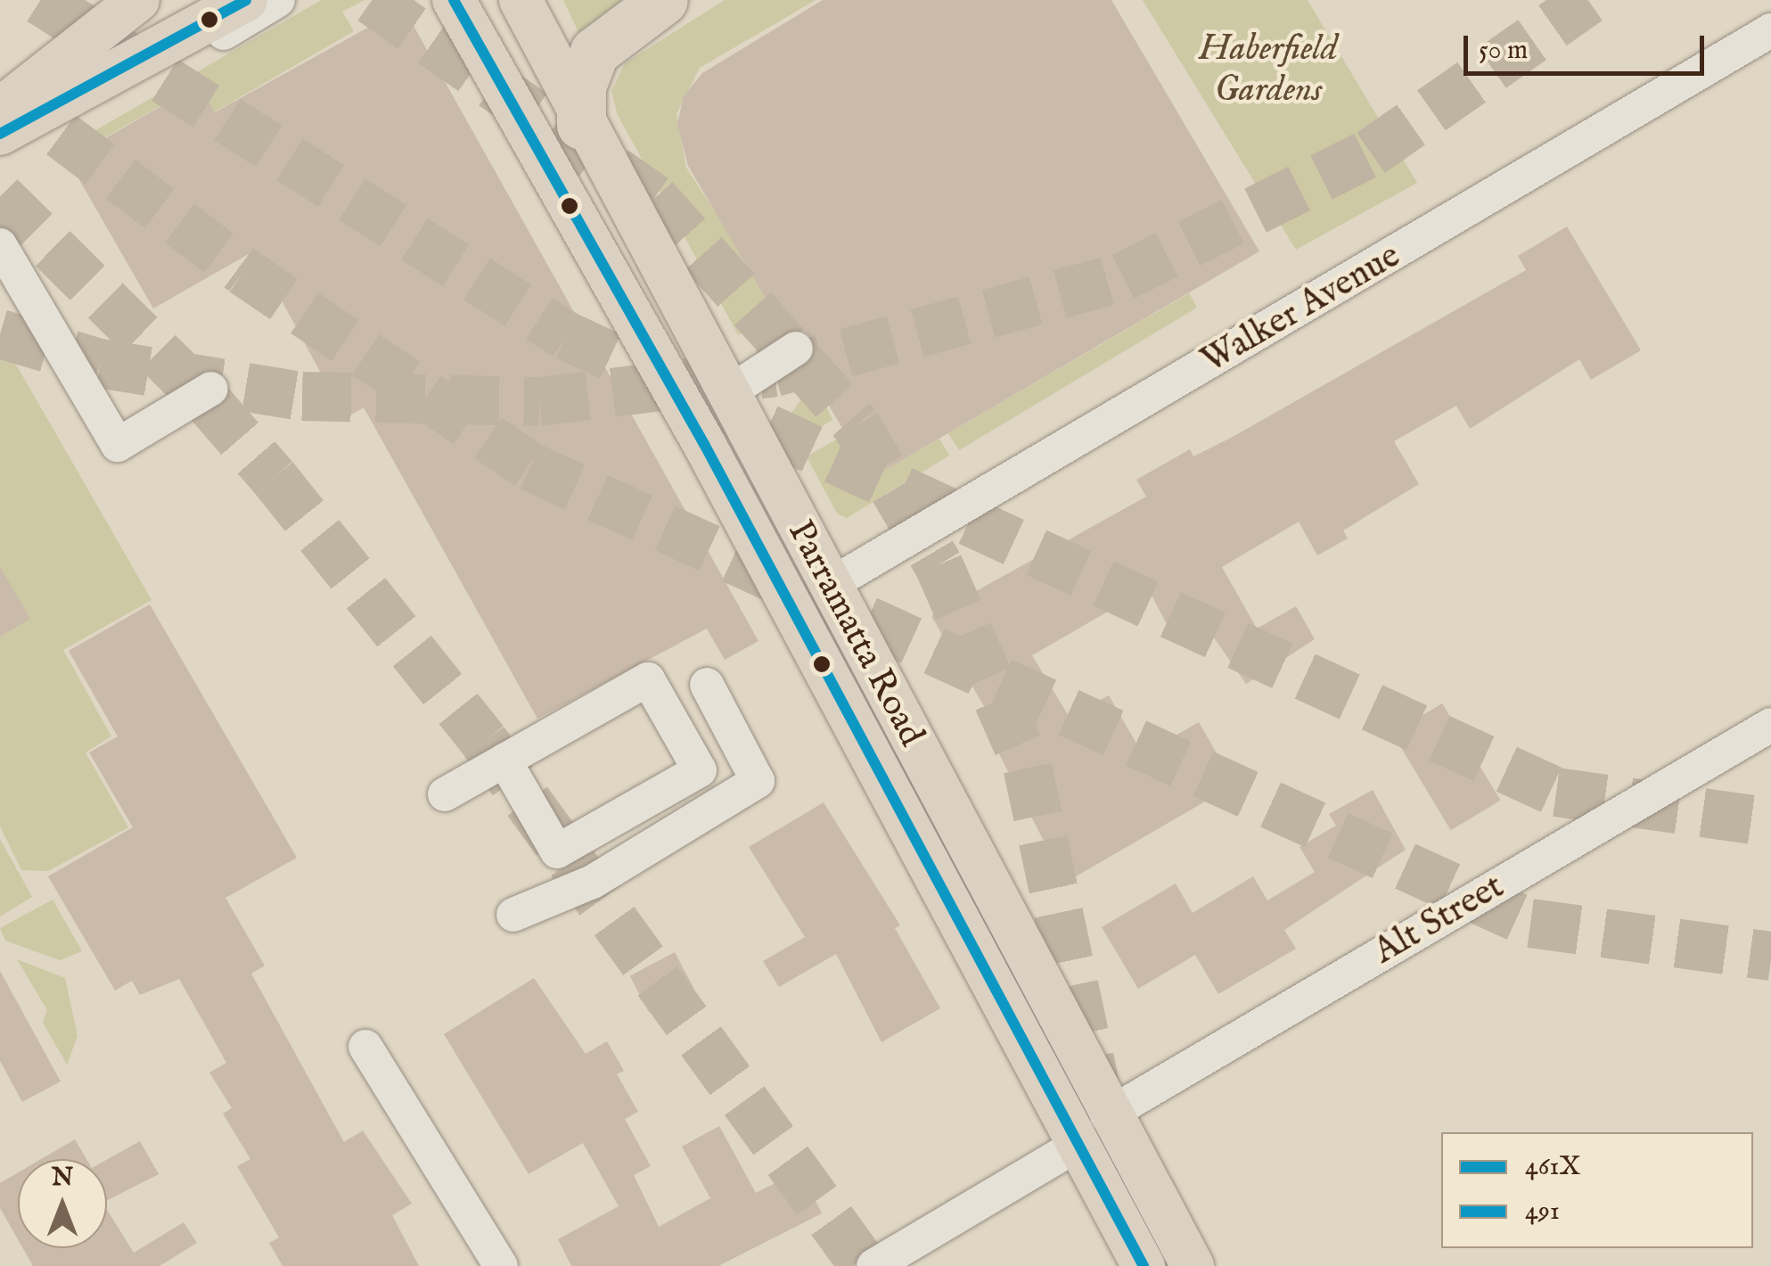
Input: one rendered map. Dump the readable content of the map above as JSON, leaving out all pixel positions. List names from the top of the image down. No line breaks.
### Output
{"streets":{"main road":["Parramatta Road"],"street":["Walker Avenue","Alt Street"]},"crossings":[["Walker Avenue","Parramatta Road"],["Parramatta Road","Alt Street"]],"parks":["Haberfield Gardens"],"lines":["transit line 461X","transit line 491"],"legend":["461X","491"],"scale_bar":"50 m","north":"top"}
